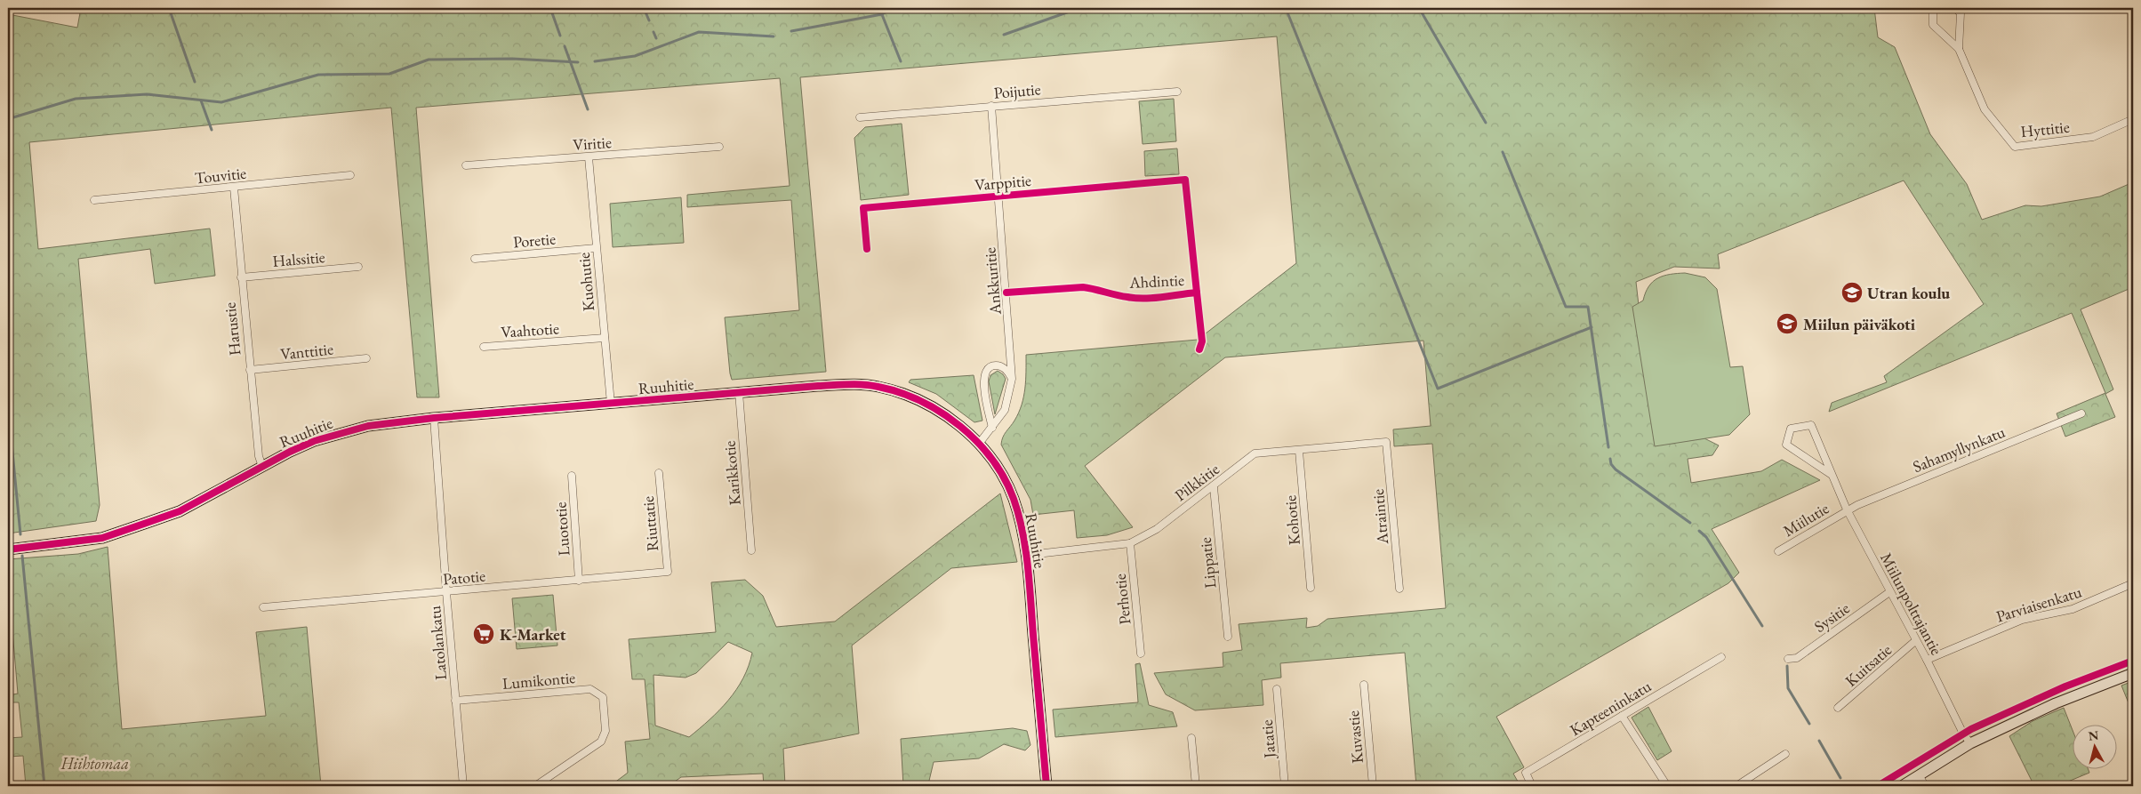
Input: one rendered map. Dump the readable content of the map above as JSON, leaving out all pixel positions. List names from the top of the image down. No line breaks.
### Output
{"streets":{"street":["Poijutie","Hyttitie","Viritie","Touvitie","Varppitie","Poretie","Halssitie","Ankkuritie","Ahdintie","Kuohutie","Harustie","Vaahtotie","Vanttitie","Ruuhitie","Sahamyllynkatu","Karikkotie","Pilkkitie","Atraintie","Miilutie","Kohotie","Riuttatie","Luototie","Lippatie","Patotie","Perhotie","Miilunpolttajantie","Parviaisenkatu","Sysitie","Latolankatu","Kuitsatie","Lumikontie","Kapteeninkatu","Kuvastie","Jatatie"]},"crossings":[["Poijutie","Ankkuritie"],["Viritie","Kuohutie"],["Touvitie","Harustie"],["Varppitie","Ankkuritie"],["Varppitie","Ahdintie"],["Poretie","Kuohutie"],["Halssitie","Harustie"],["Ankkuritie","Ahdintie"],["Ankkuritie","Ruuhitie"],["Kuohutie","Vaahtotie"],["Kuohutie","Ruuhitie"],["Harustie","Vanttitie"],["Harustie","Ruuhitie"],["Ruuhitie","Karikkotie"],["Ruuhitie","Pilkkitie"],["Ruuhitie","Latolankatu"],["Sahamyllynkatu","Miilutie"],["Sahamyllynkatu","Miilunpolttajantie"],["Pilkkitie","Atraintie"],["Pilkkitie","Kohotie"],["Pilkkitie","Lippatie"],["Pilkkitie","Perhotie"],["Miilutie","Miilunpolttajantie"],["Riuttatie","Patotie"],["Luototie","Patotie"],["Patotie","Latolankatu"],["Miilunpolttajantie","Parviaisenkatu"],["Miilunpolttajantie","Sysitie"],["Miilunpolttajantie","Kuitsatie"],["Latolankatu","Lumikontie"]],"parks":["Hiihtomaa"],"places":{"school or university":["Utran koulu","Miilun päiväkoti"],"supermarket":["K-Market"]},"north":"top"}
